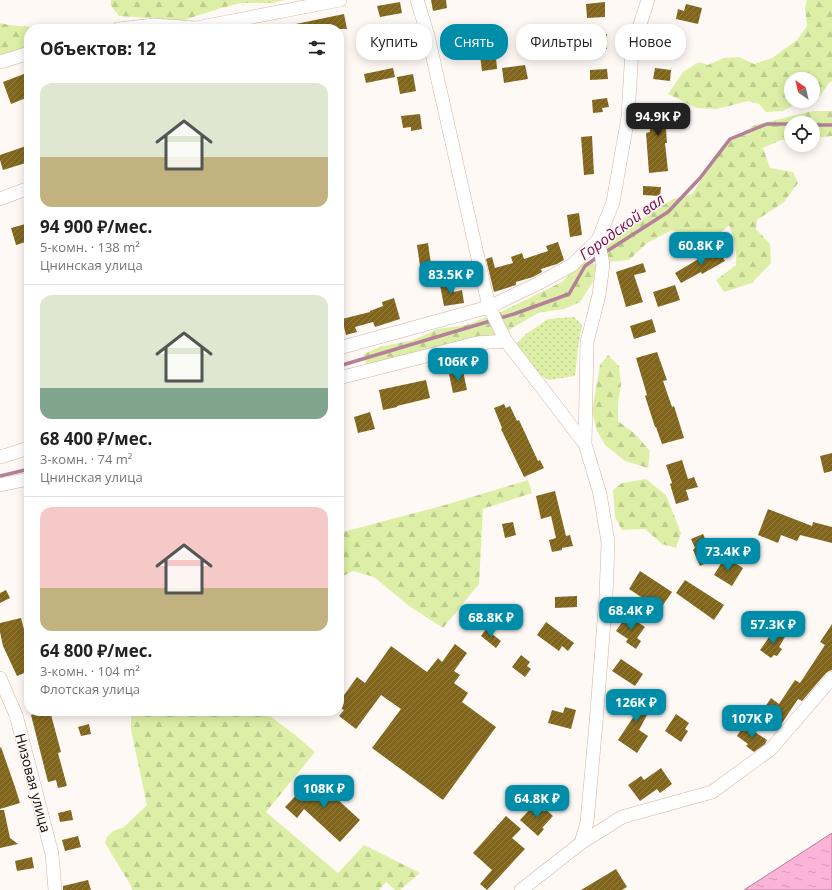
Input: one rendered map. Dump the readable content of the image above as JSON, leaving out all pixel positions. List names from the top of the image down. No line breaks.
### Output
{"streets":{"street":["Низовая улица"]},"water":["Городской вал"],"north":"top left","page":{"chip":["Купить","Снять","Фильтры","Новое"],"heading":"Объектов: 12","list":[{"name":"94 900 ₽/мес.","note":"5-комн. · 138 m² · Цнинская улица"},{"name":"68 400 ₽/мес.","note":"3-комн. · 74 m² · Цнинская улица"},{"name":"64 800 ₽/мес.","note":"3-комн. · 104 m² · Флотская улица"}],"price":["94.9K ₽","60.8K ₽","83.5K ₽","106K ₽","73.4K ₽","68.4K ₽","68.8K ₽","57.3K ₽","126K ₽","107K ₽","108K ₽","64.8K ₽"]}}
